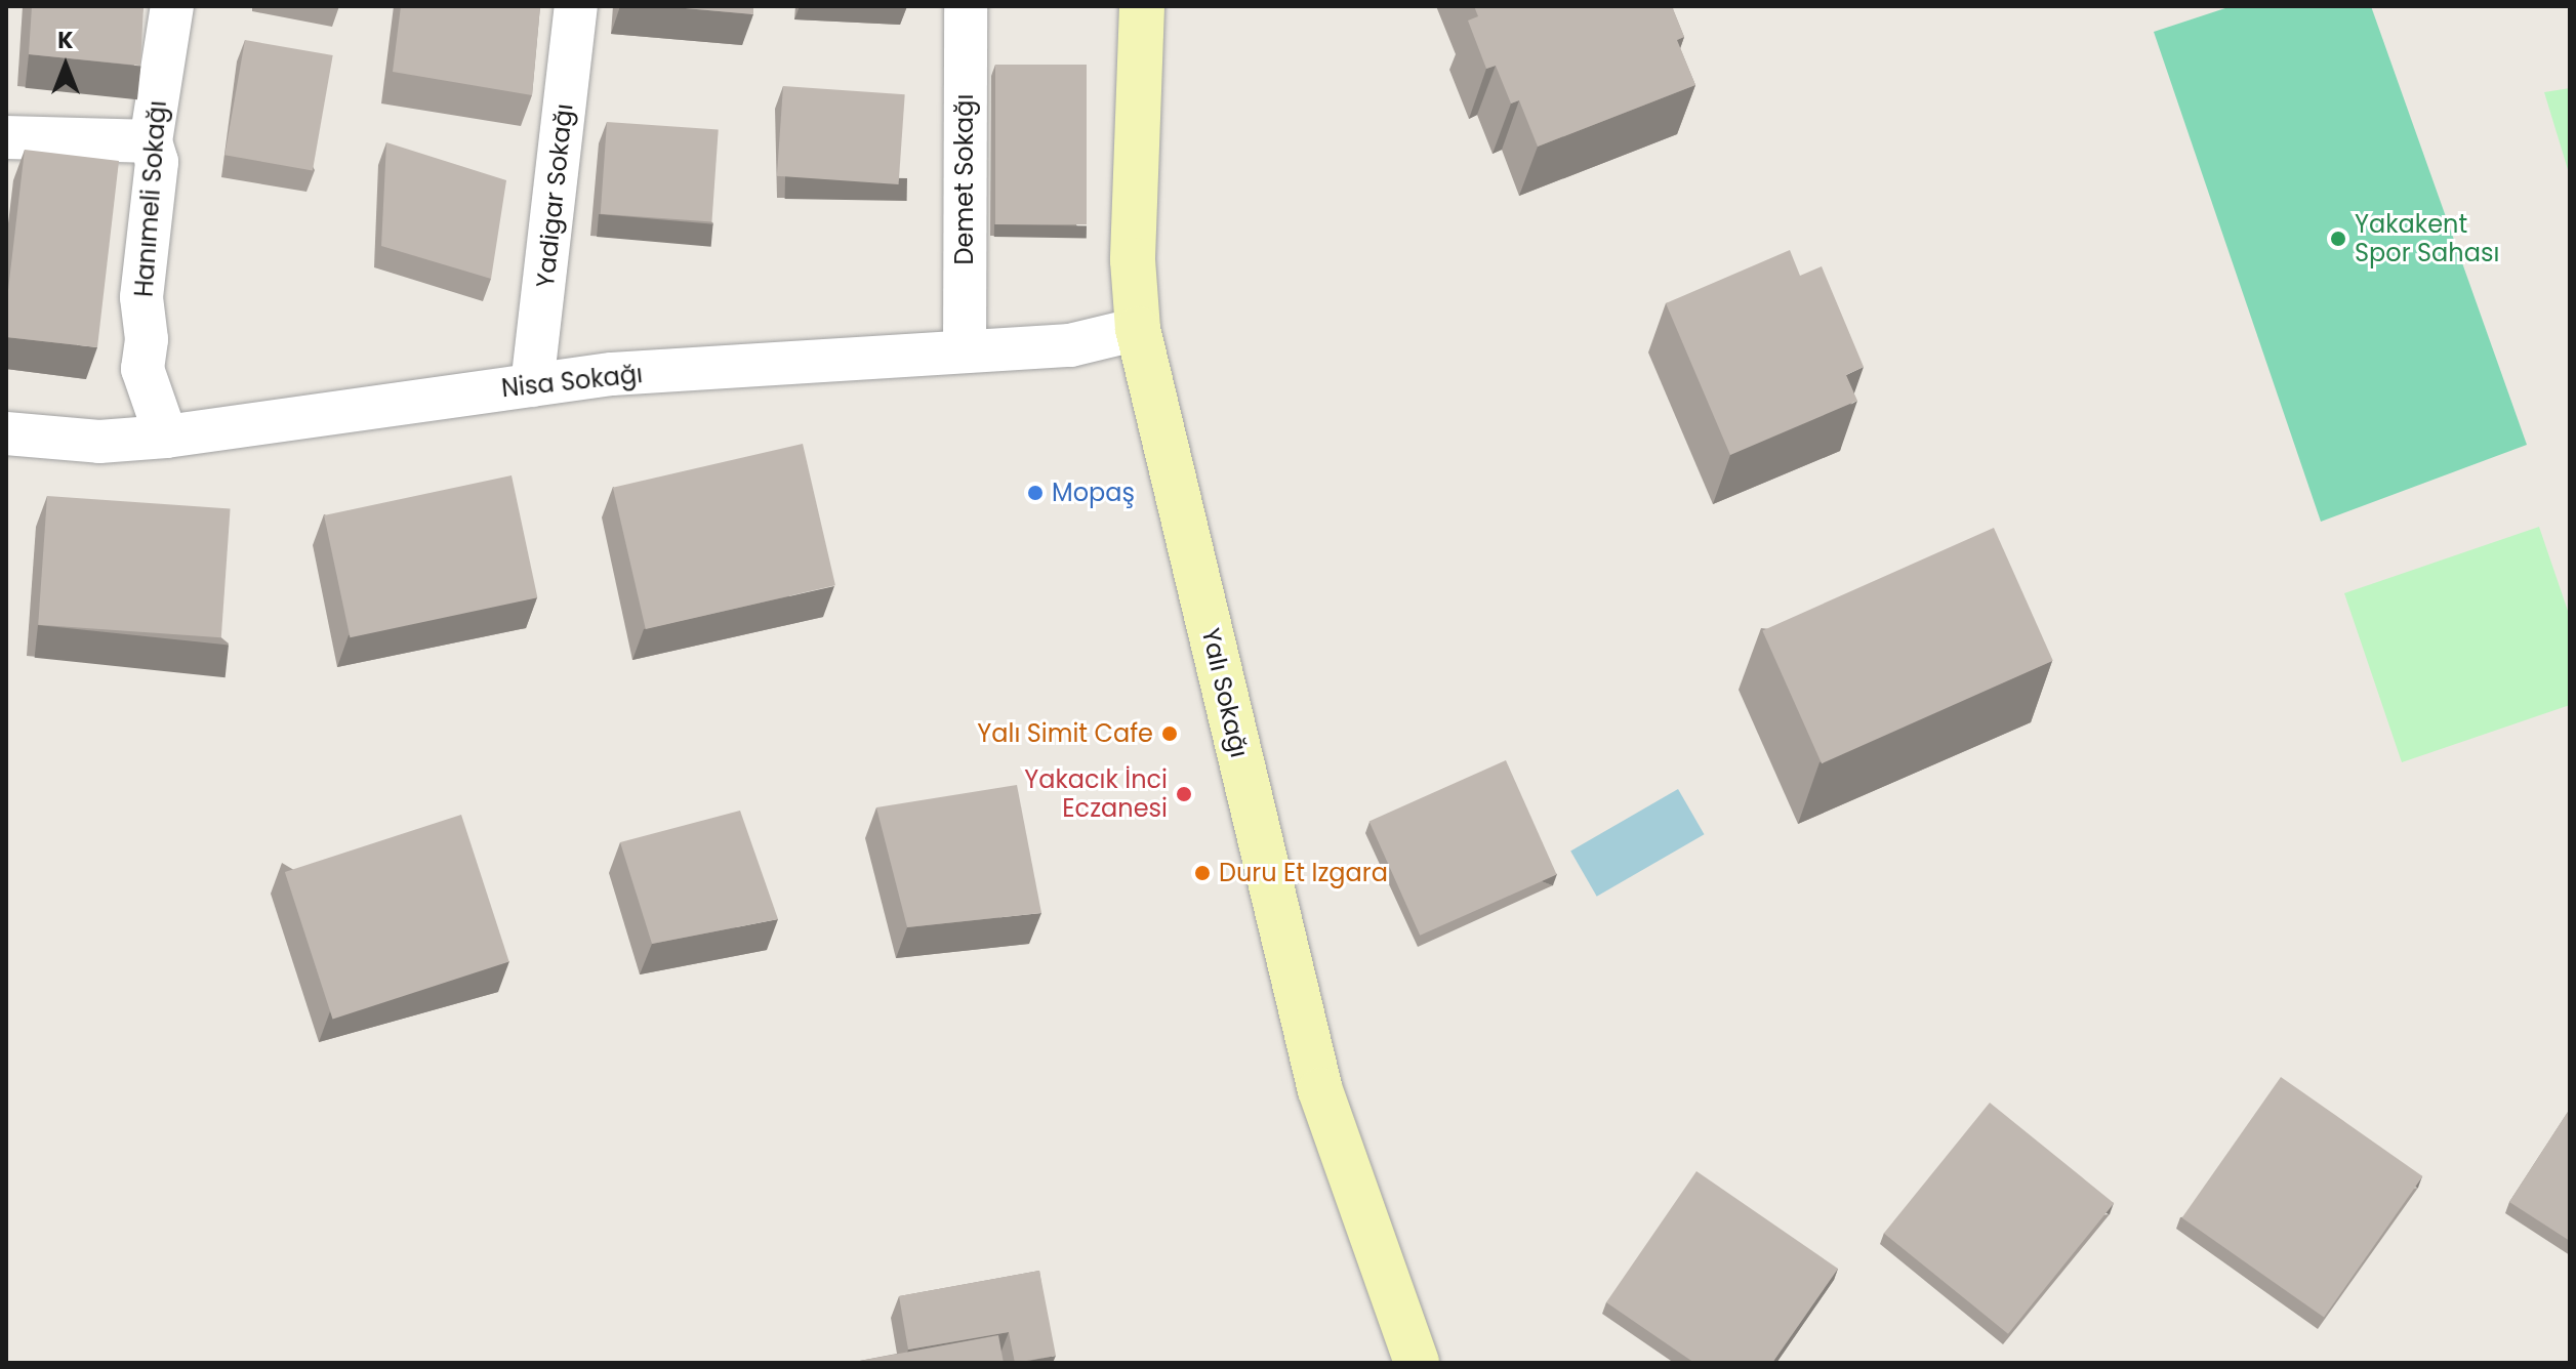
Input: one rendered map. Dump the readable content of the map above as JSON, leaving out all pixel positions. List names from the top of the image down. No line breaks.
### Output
{"streets":{"street":["Demet Sokağı","Yadigar Sokağı","Hanımeli Sokağı","Nisa Sokağı","Yalı Sokağı"]},"crossings":[["Demet Sokağı","Nisa Sokağı"],["Yadigar Sokağı","Nisa Sokağı"],["Hanımeli Sokağı","Nisa Sokağı"],["Nisa Sokağı","Yalı Sokağı"]],"places":["Yakakent Spor Sahası","Mopaş","Yalı Simit Cafe","Yakacık İnci Eczanesi","Duru Et Izgara"],"north":"top"}
